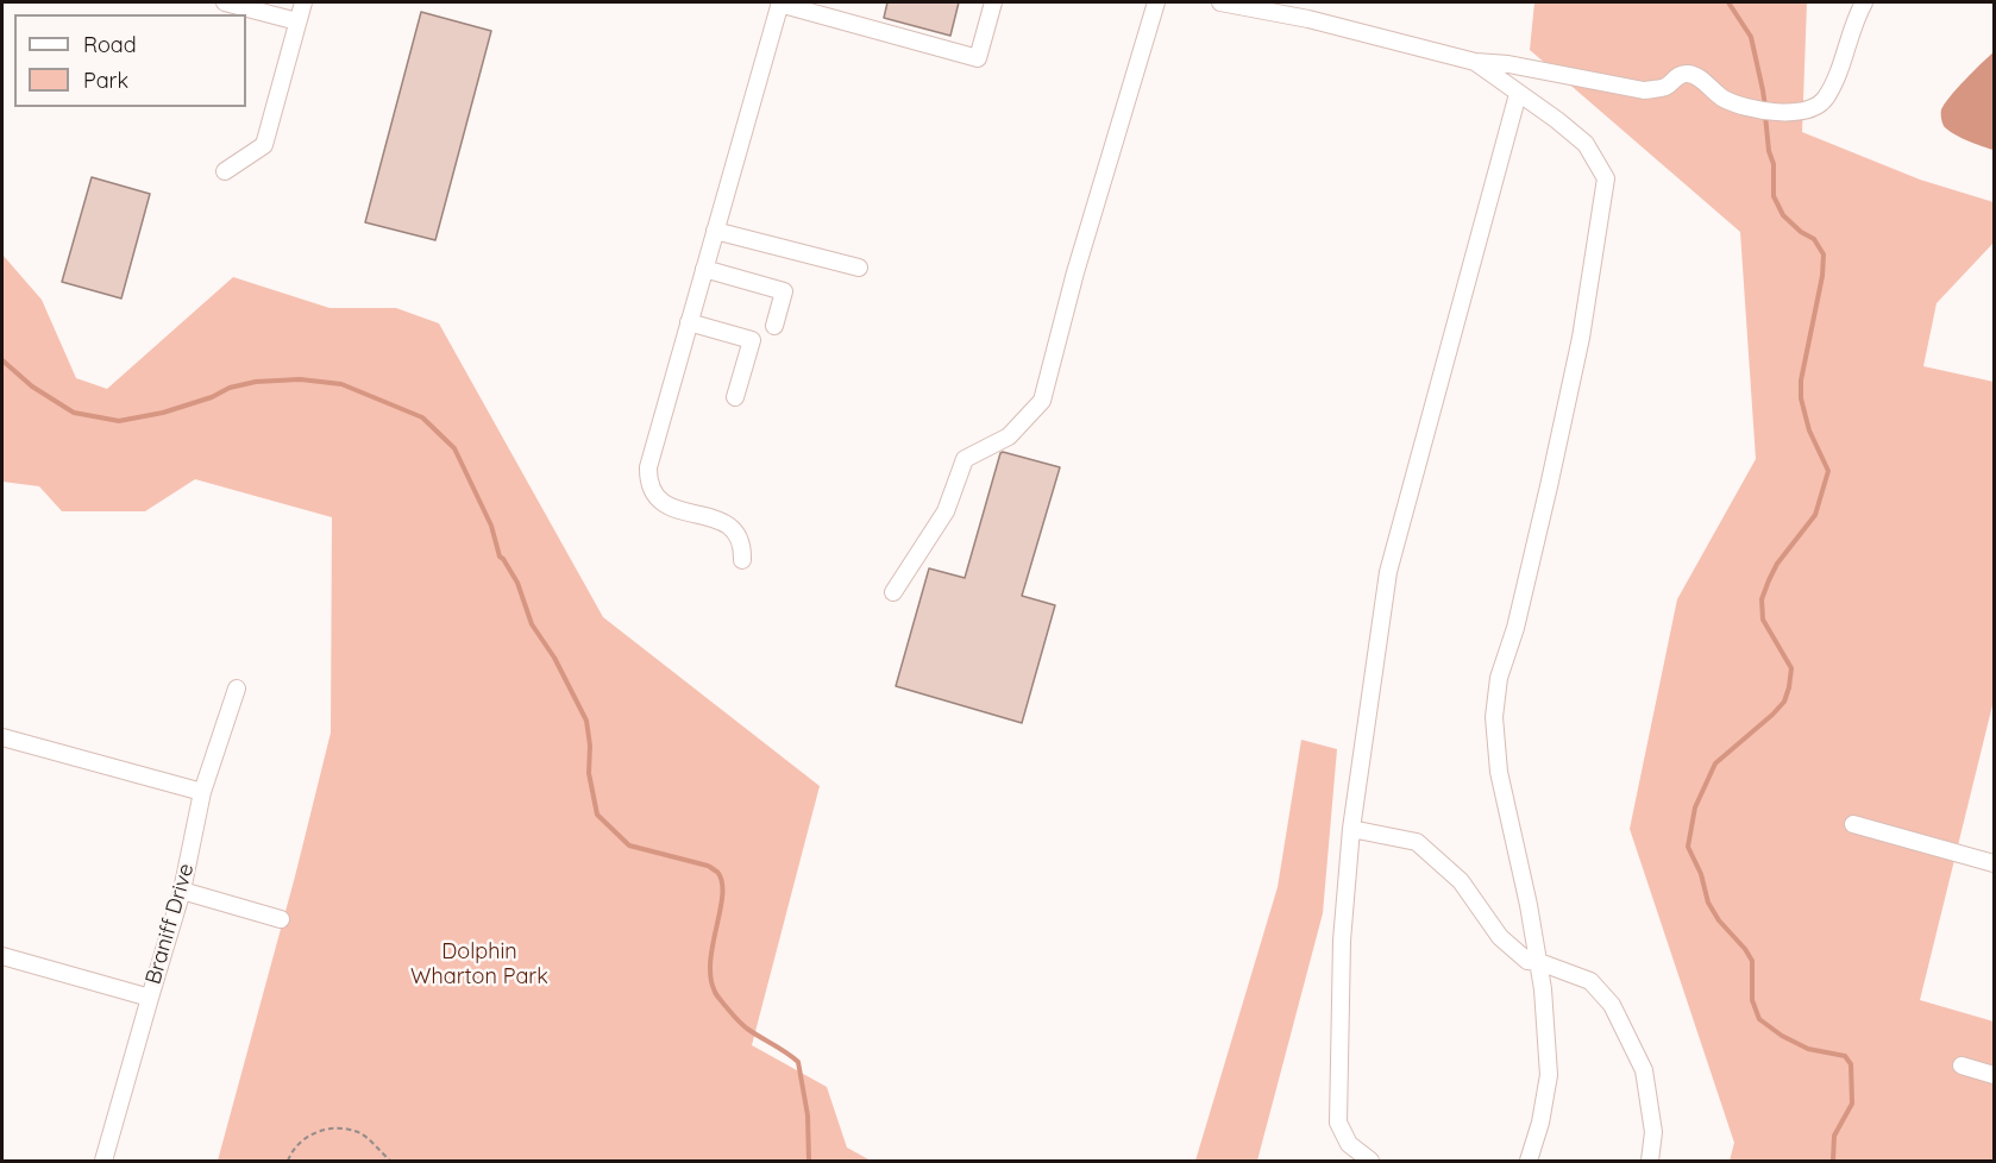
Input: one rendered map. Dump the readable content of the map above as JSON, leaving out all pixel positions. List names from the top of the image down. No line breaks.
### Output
{"streets":{"street":["Braniff Drive"]},"parks":["Dolphin Wharton Park"],"legend":["Road","Park"]}
